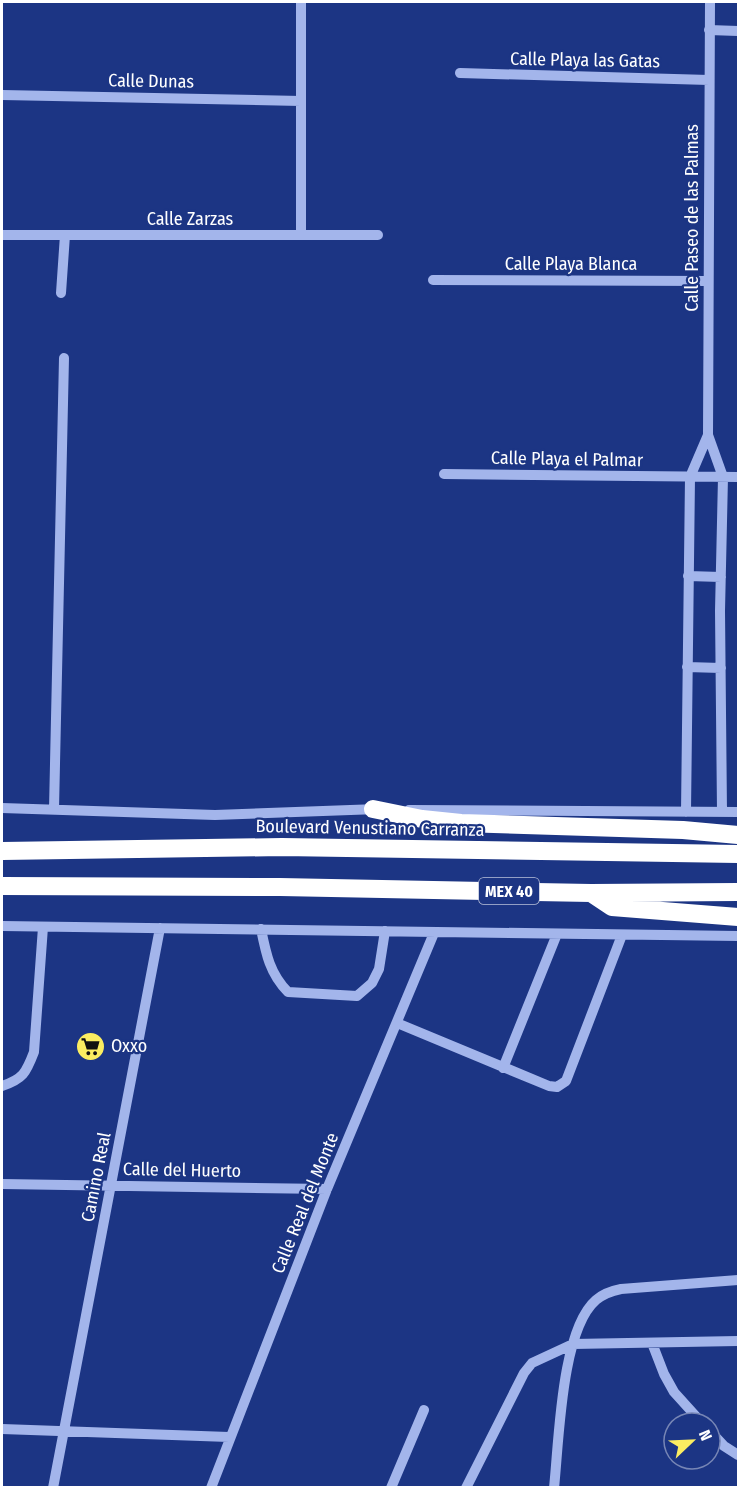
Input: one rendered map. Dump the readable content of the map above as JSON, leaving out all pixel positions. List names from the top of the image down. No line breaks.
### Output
{"streets":{"highway":["Boulevard Venustiano Carranza","MEX 40"],"street":["Calle Playa las Gatas","Calle Dunas","Calle Paseo de las Palmas","Calle Zarzas","Calle Playa Blanca","Calle Playa el Palmar","Calle del Huerto","Camino Real","Calle Real del Monte"]},"crossings":[["Calle Playa las Gatas","Calle Paseo de las Palmas"],["Calle Paseo de las Palmas","Calle Playa Blanca"],["Calle Paseo de las Palmas","Calle Playa el Palmar"],["Calle del Huerto","Camino Real"],["Calle del Huerto","Calle Real del Monte"]],"places":{"supermarket":["Oxxo"]},"north":"top right"}
